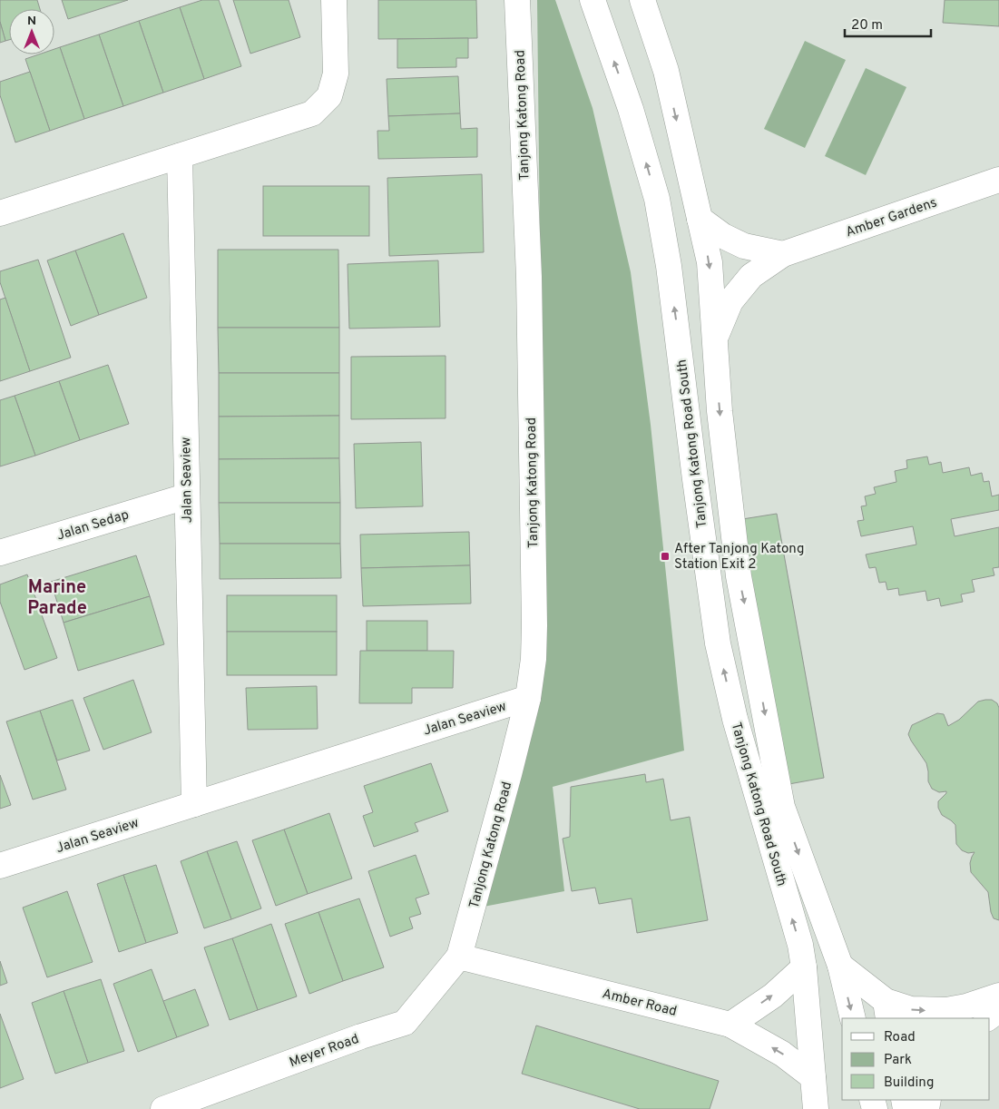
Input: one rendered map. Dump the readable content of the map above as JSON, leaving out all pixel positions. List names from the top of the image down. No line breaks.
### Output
{"streets":{"main road":["Tanjong Katong Road","Amber Gardens","Tanjong Katong Road South","Jalan Seaview","Jalan Sedap","Amber Road","Meyer Road"]},"crossings":[["Tanjong Katong Road","Jalan Seaview"],["Tanjong Katong Road","Amber Road"],["Tanjong Katong Road","Meyer Road"],["Amber Gardens","Tanjong Katong Road South"],["Tanjong Katong Road South","Amber Road"],["Jalan Seaview","Jalan Sedap"],["Amber Road","Meyer Road"]],"districts":["Marine Parade"],"places":{"transit":["After Tanjong Katong Station Exit 2"]},"legend":["Road","Park","Building"],"scale_bar":"20 m","north":"top"}
